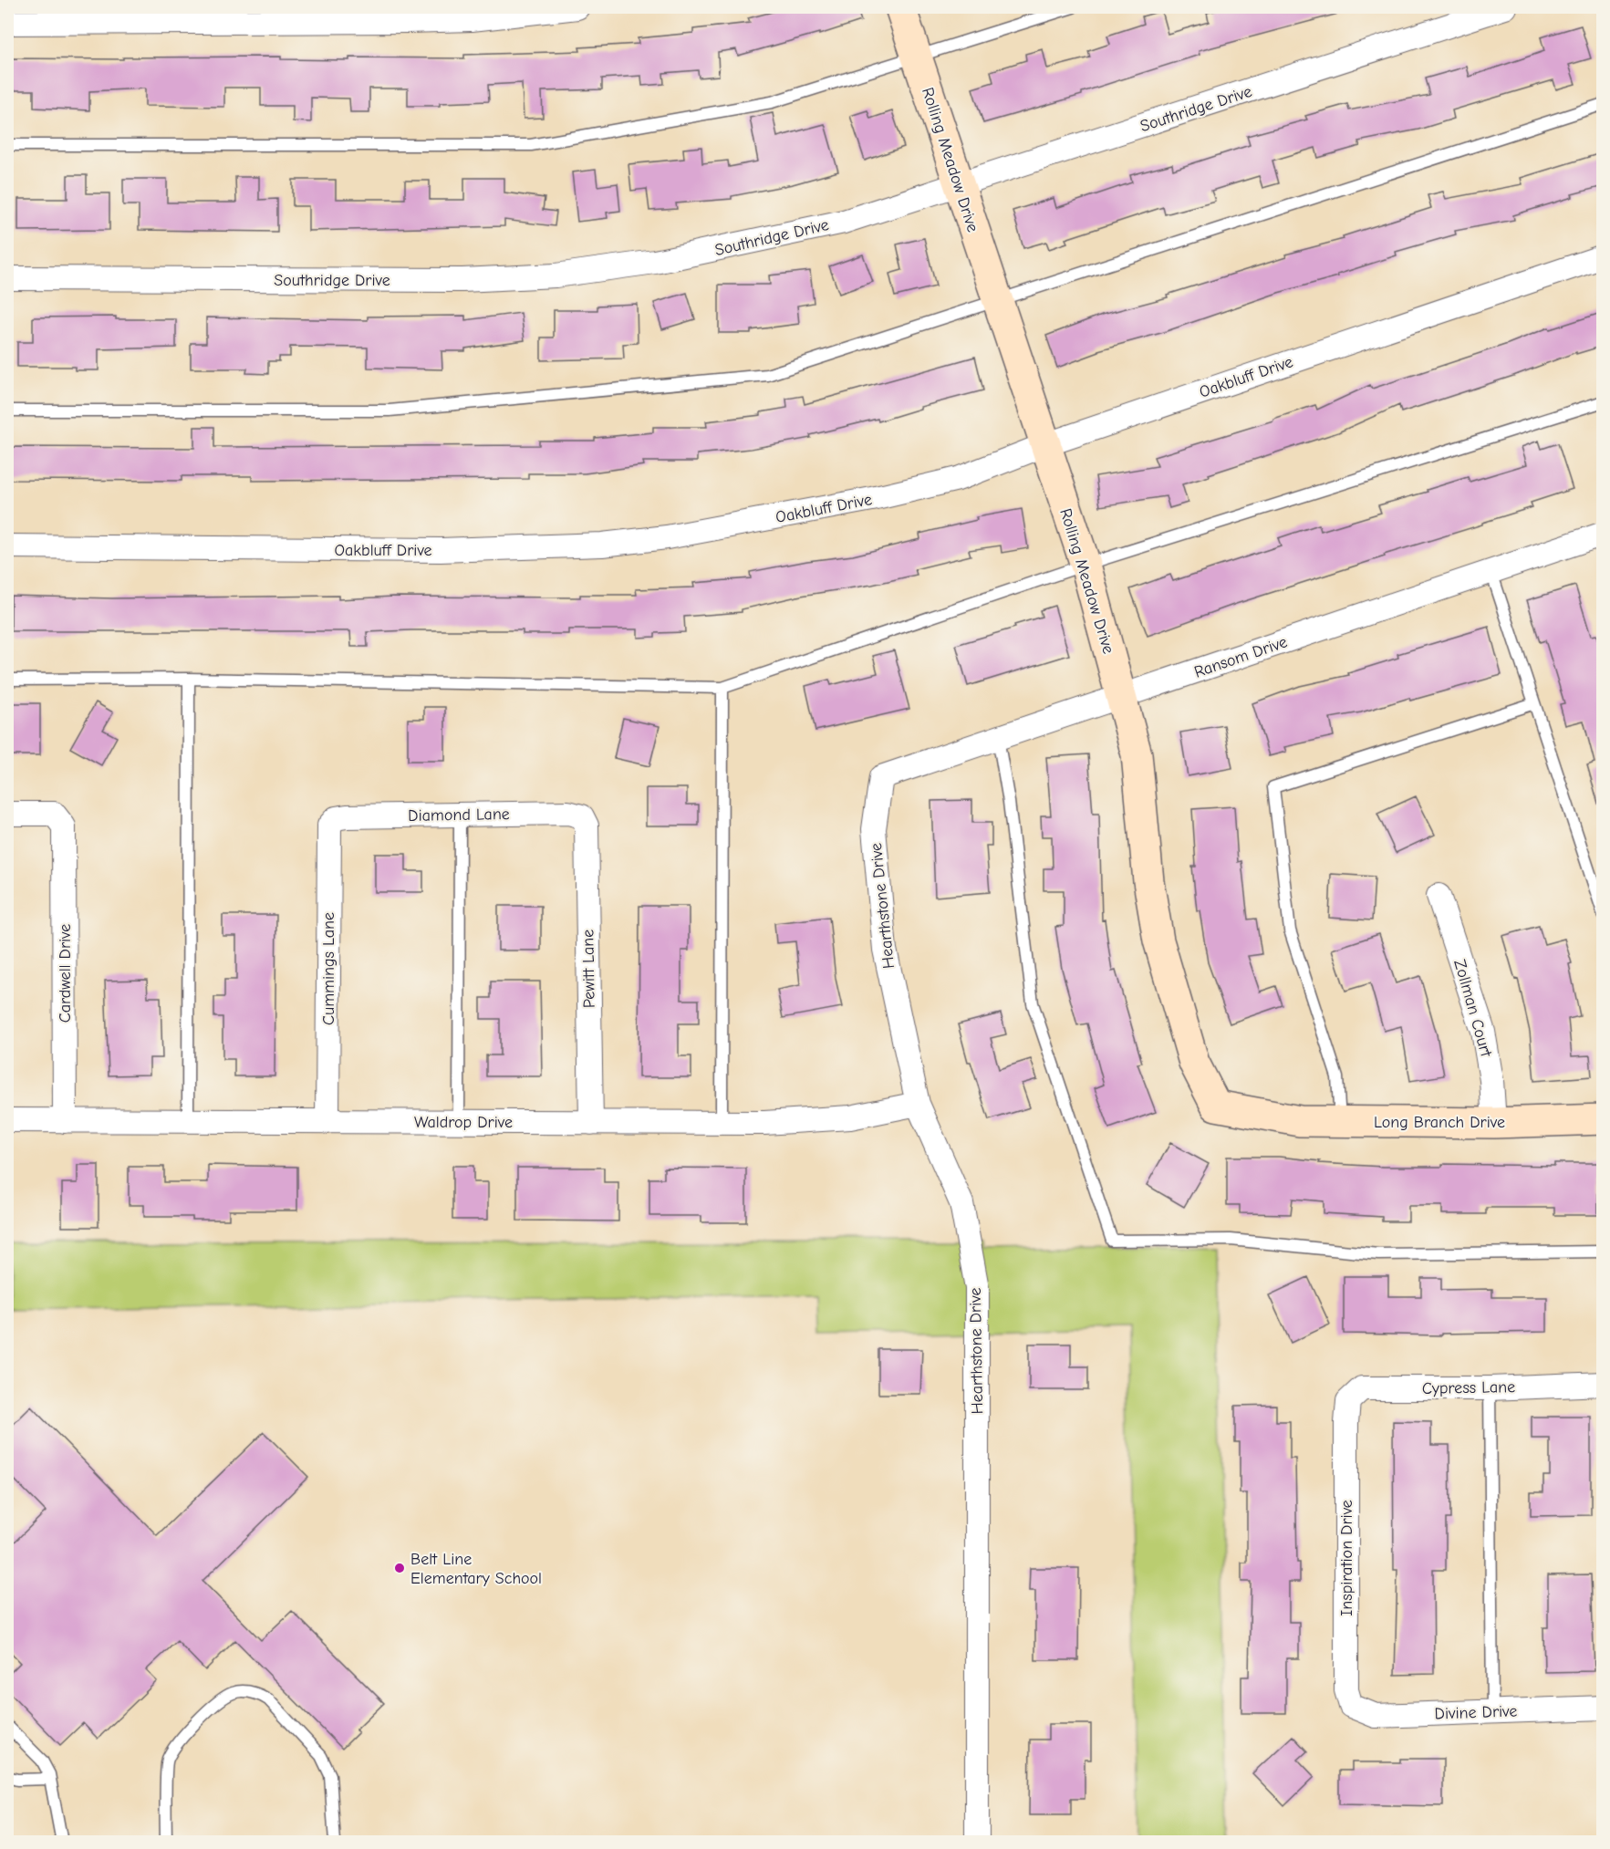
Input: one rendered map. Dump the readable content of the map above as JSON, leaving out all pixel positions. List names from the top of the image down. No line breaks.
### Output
{"streets":{"street":["Southridge Drive","Rolling Meadow Drive","Oakbluff Drive","Ransom Drive","Diamond Lane","Hearthstone Drive","Cummings Lane","Pewitt Lane","Cardwell Drive","Zollman Court","Waldrop Drive","Long Branch Drive","Cypress Lane","Inspiration Drive","Divine Drive"]},"crossings":[["Southridge Drive","Rolling Meadow Drive"],["Rolling Meadow Drive","Oakbluff Drive"],["Rolling Meadow Drive","Ransom Drive"],["Rolling Meadow Drive","Long Branch Drive"],["Ransom Drive","Hearthstone Drive"],["Diamond Lane","Cummings Lane"],["Diamond Lane","Pewitt Lane"],["Hearthstone Drive","Waldrop Drive"],["Cummings Lane","Waldrop Drive"],["Pewitt Lane","Waldrop Drive"],["Cardwell Drive","Waldrop Drive"],["Zollman Court","Long Branch Drive"],["Cypress Lane","Inspiration Drive"],["Inspiration Drive","Divine Drive"]],"places":["Belt Line Elementary School"]}
